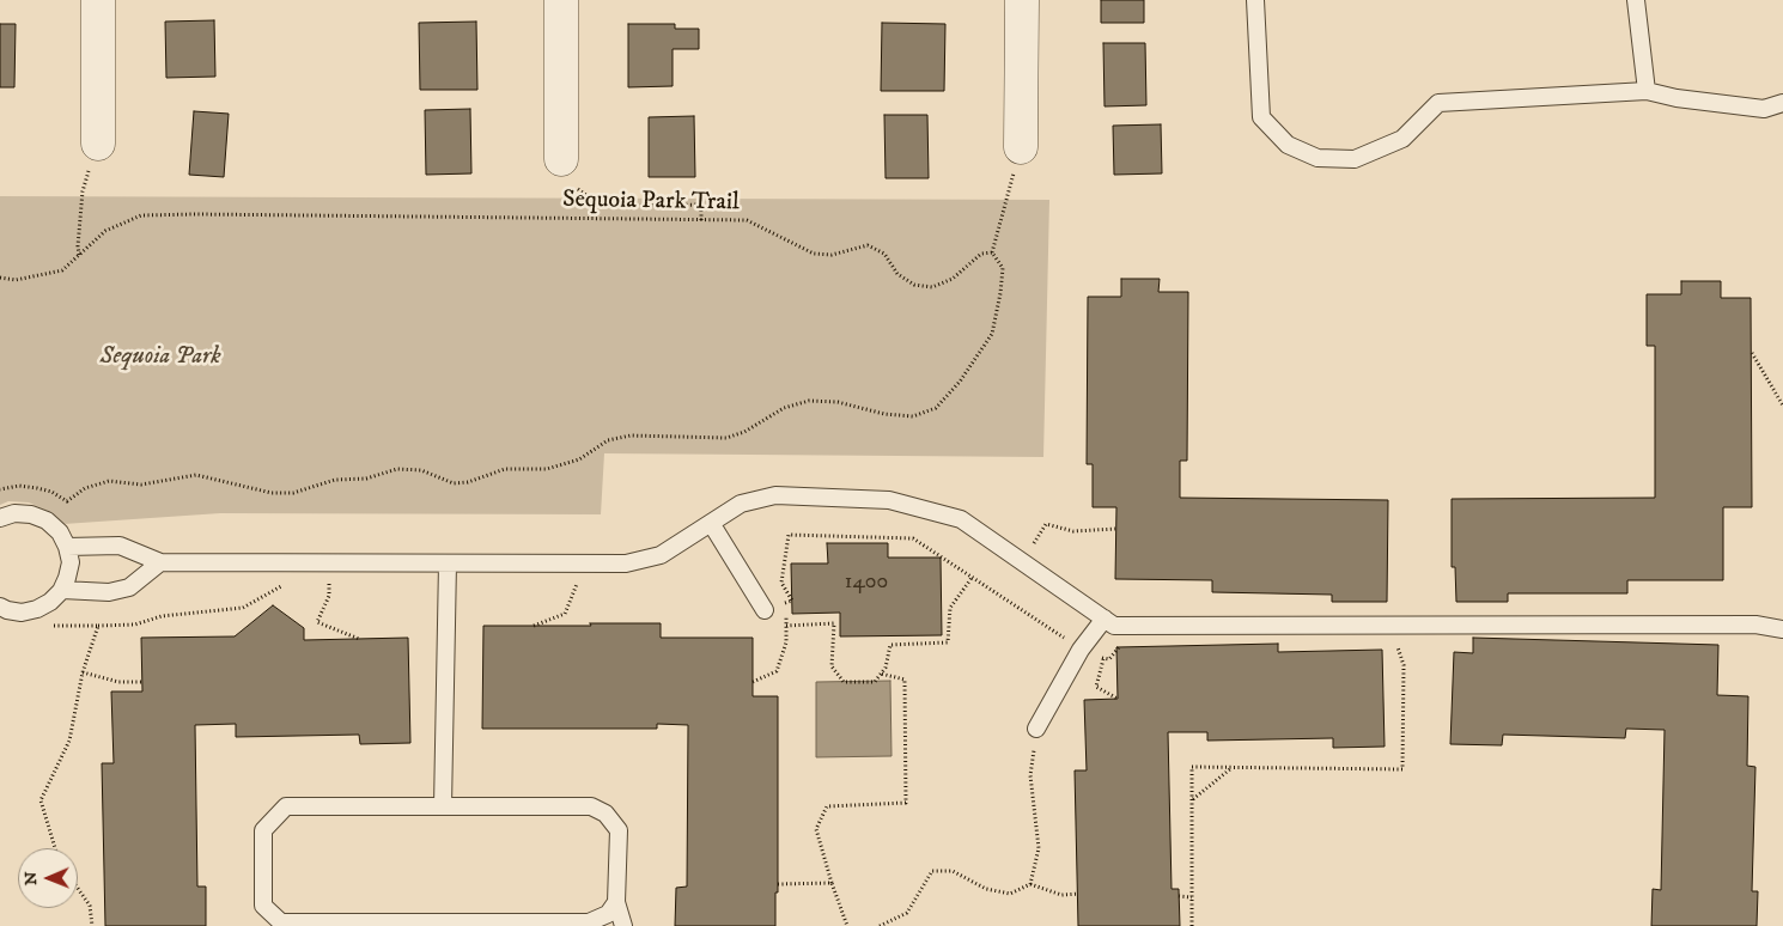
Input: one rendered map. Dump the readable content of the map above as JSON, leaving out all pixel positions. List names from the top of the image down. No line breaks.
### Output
{"streets":{"path":["Sequoia Park Trail"]},"parks":["Sequoia Park"],"house_numbers":["1400"],"north":"left"}
